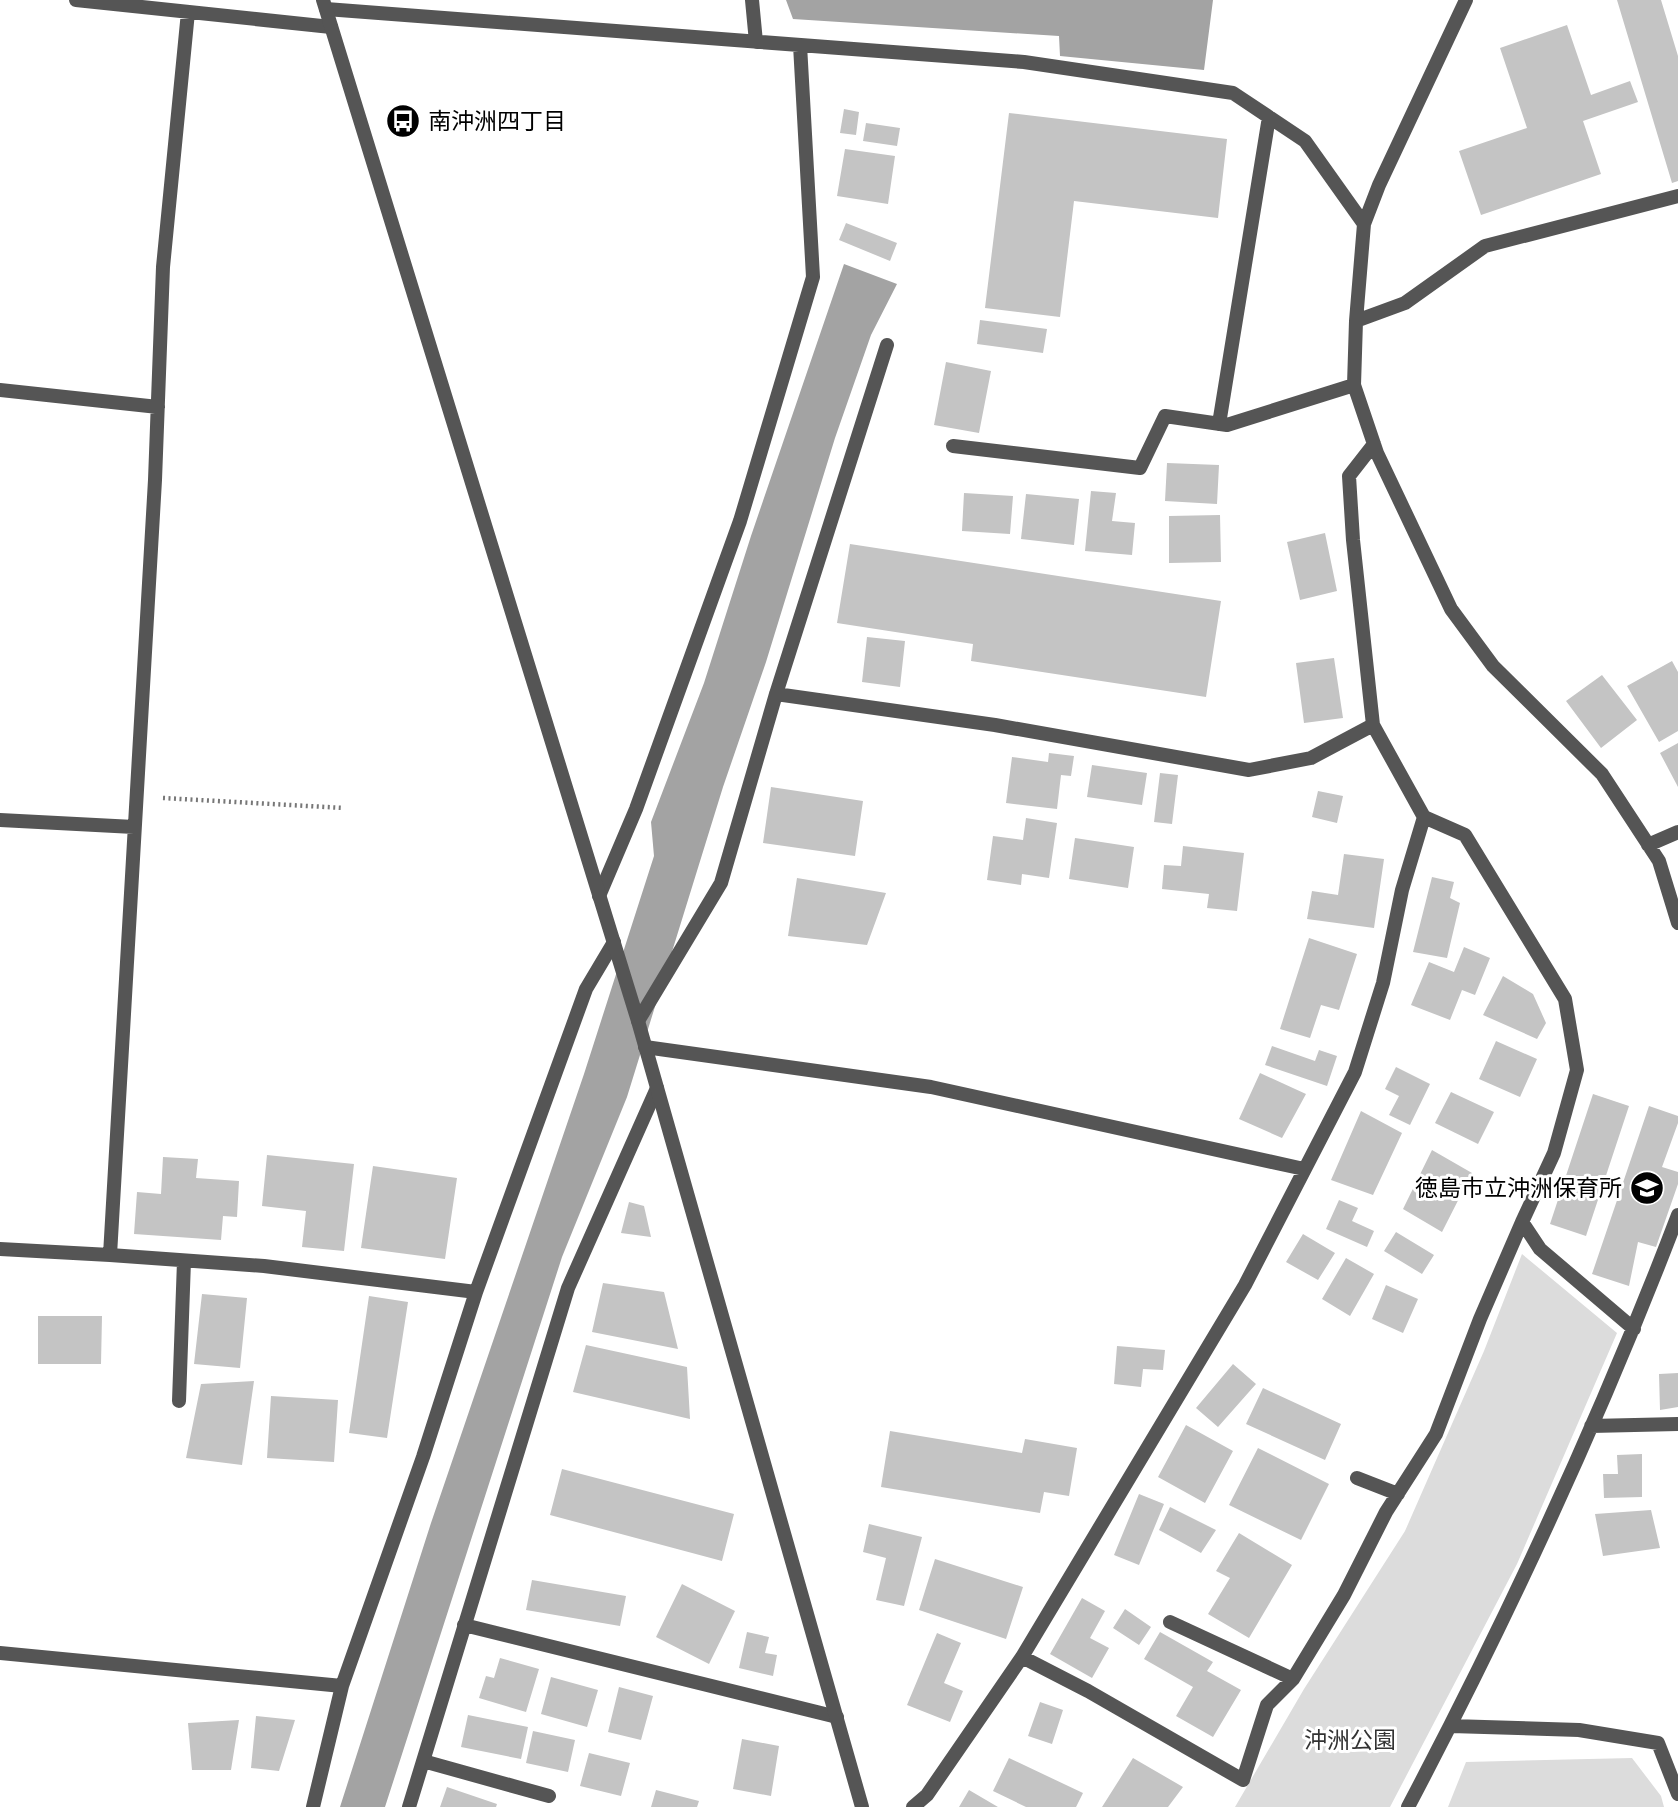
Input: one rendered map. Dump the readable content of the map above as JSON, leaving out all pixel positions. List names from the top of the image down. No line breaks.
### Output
{"parks":["沖洲公園"],"places":{"bus stop":["南沖洲四丁目"],"school or university":["徳島市立沖洲保育所"]}}
